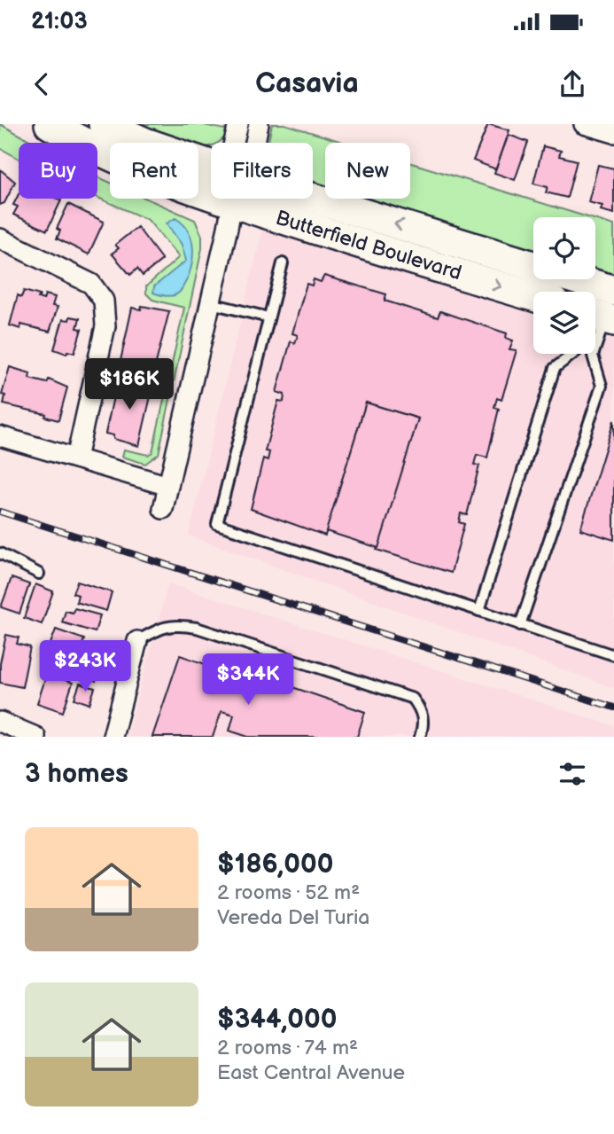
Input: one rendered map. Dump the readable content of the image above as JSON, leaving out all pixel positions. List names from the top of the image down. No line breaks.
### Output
{"streets":{"main road":["Butterfield Boulevard"]},"page":{"status":"21:03","header":"Casavia","chip":["Buy","Rent","Filters","New"],"price":["$186K","$243K","$344K"],"heading":"3 homes","list":[{"name":"$186,000","note":"2 rooms · 52 m² · Vereda Del Turia"},{"name":"$344,000","note":"2 rooms · 74 m² · East Central Avenue"}]}}
